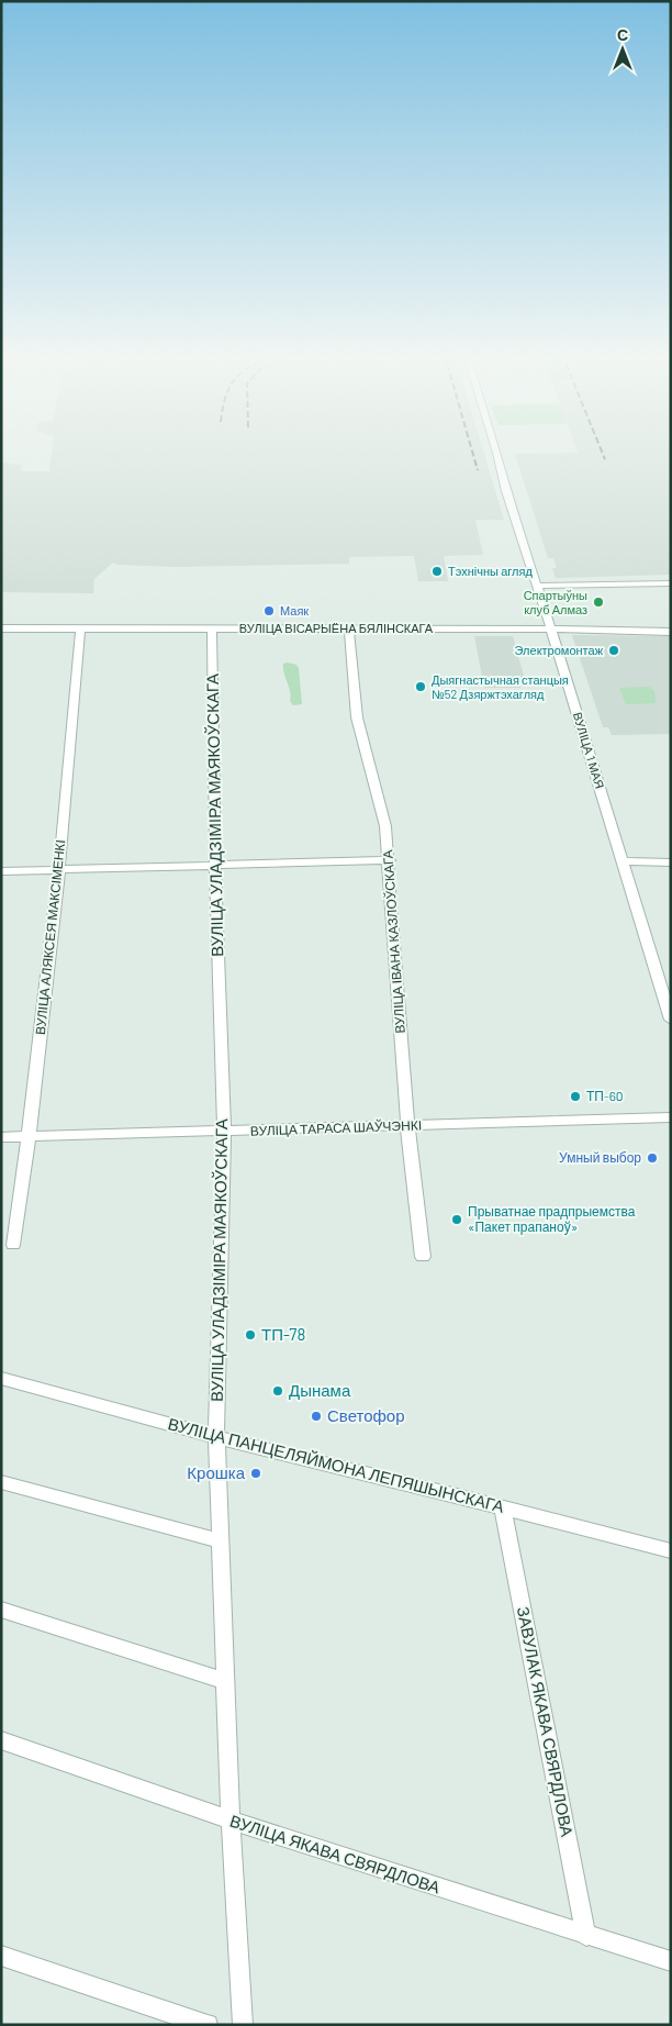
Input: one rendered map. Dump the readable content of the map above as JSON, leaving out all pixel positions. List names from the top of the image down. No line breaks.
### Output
{"streets":{"street":["ВУЛІЦА ВІСАРЫЁНА БЯЛІНСКАГА","ВУЛІЦА 1 МАЯ","ВУЛІЦА УЛАДЗІМІРА МАЯКОЎСКАГА","ВУЛІЦА АЛЯКСЕЯ МАКСІМЕНКІ","ВУЛІЦА ІВАНА КАЗЛОЎСКАГА","ВУЛІЦА ТАРАСА ШАЎЧЭНКІ","ВУЛІЦА ПАНЦЕЛЯЙМОНА ЛЕПЯШЫНСКАГА","ЗАВУЛАК ЯКАВА СВЯРДЛОВА","ВУЛІЦА ЯКАВА СВЯРДЛОВА"]},"crossings":[["ВУЛІЦА ВІСАРЫЁНА БЯЛІНСКАГА","ВУЛІЦА 1 МАЯ"],["ВУЛІЦА ВІСАРЫЁНА БЯЛІНСКАГА","ВУЛІЦА УЛАДЗІМІРА МАЯКОЎСКАГА"],["ВУЛІЦА ВІСАРЫЁНА БЯЛІНСКАГА","ВУЛІЦА АЛЯКСЕЯ МАКСІМЕНКІ"],["ВУЛІЦА ВІСАРЫЁНА БЯЛІНСКАГА","ВУЛІЦА ІВАНА КАЗЛОЎСКАГА"],["ВУЛІЦА УЛАДЗІМІРА МАЯКОЎСКАГА","ВУЛІЦА ТАРАСА ШАЎЧЭНКІ"],["ВУЛІЦА УЛАДЗІМІРА МАЯКОЎСКАГА","ВУЛІЦА ПАНЦЕЛЯЙМОНА ЛЕПЯШЫНСКАГА"],["ВУЛІЦА УЛАДЗІМІРА МАЯКОЎСКАГА","ВУЛІЦА ЯКАВА СВЯРДЛОВА"],["ВУЛІЦА АЛЯКСЕЯ МАКСІМЕНКІ","ВУЛІЦА ТАРАСА ШАЎЧЭНКІ"],["ВУЛІЦА ІВАНА КАЗЛОЎСКАГА","ВУЛІЦА ТАРАСА ШАЎЧЭНКІ"],["ВУЛІЦА ПАНЦЕЛЯЙМОНА ЛЕПЯШЫНСКАГА","ЗАВУЛАК ЯКАВА СВЯРДЛОВА"],["ЗАВУЛАК ЯКАВА СВЯРДЛОВА","ВУЛІЦА ЯКАВА СВЯРДЛОВА"]],"places":["Тэхнічны агляд","Спартыўны клуб Алмаз","Маяк","Электромонтаж","Дыягнастычная станцыя №52 Дзяржтэхагляд","ТП-60","Умный выбор","Прыватнае прадпрыемства «Пакет прапаноў»","ТП-78","Дынама","Светофор","Крошка"],"north":"top"}
